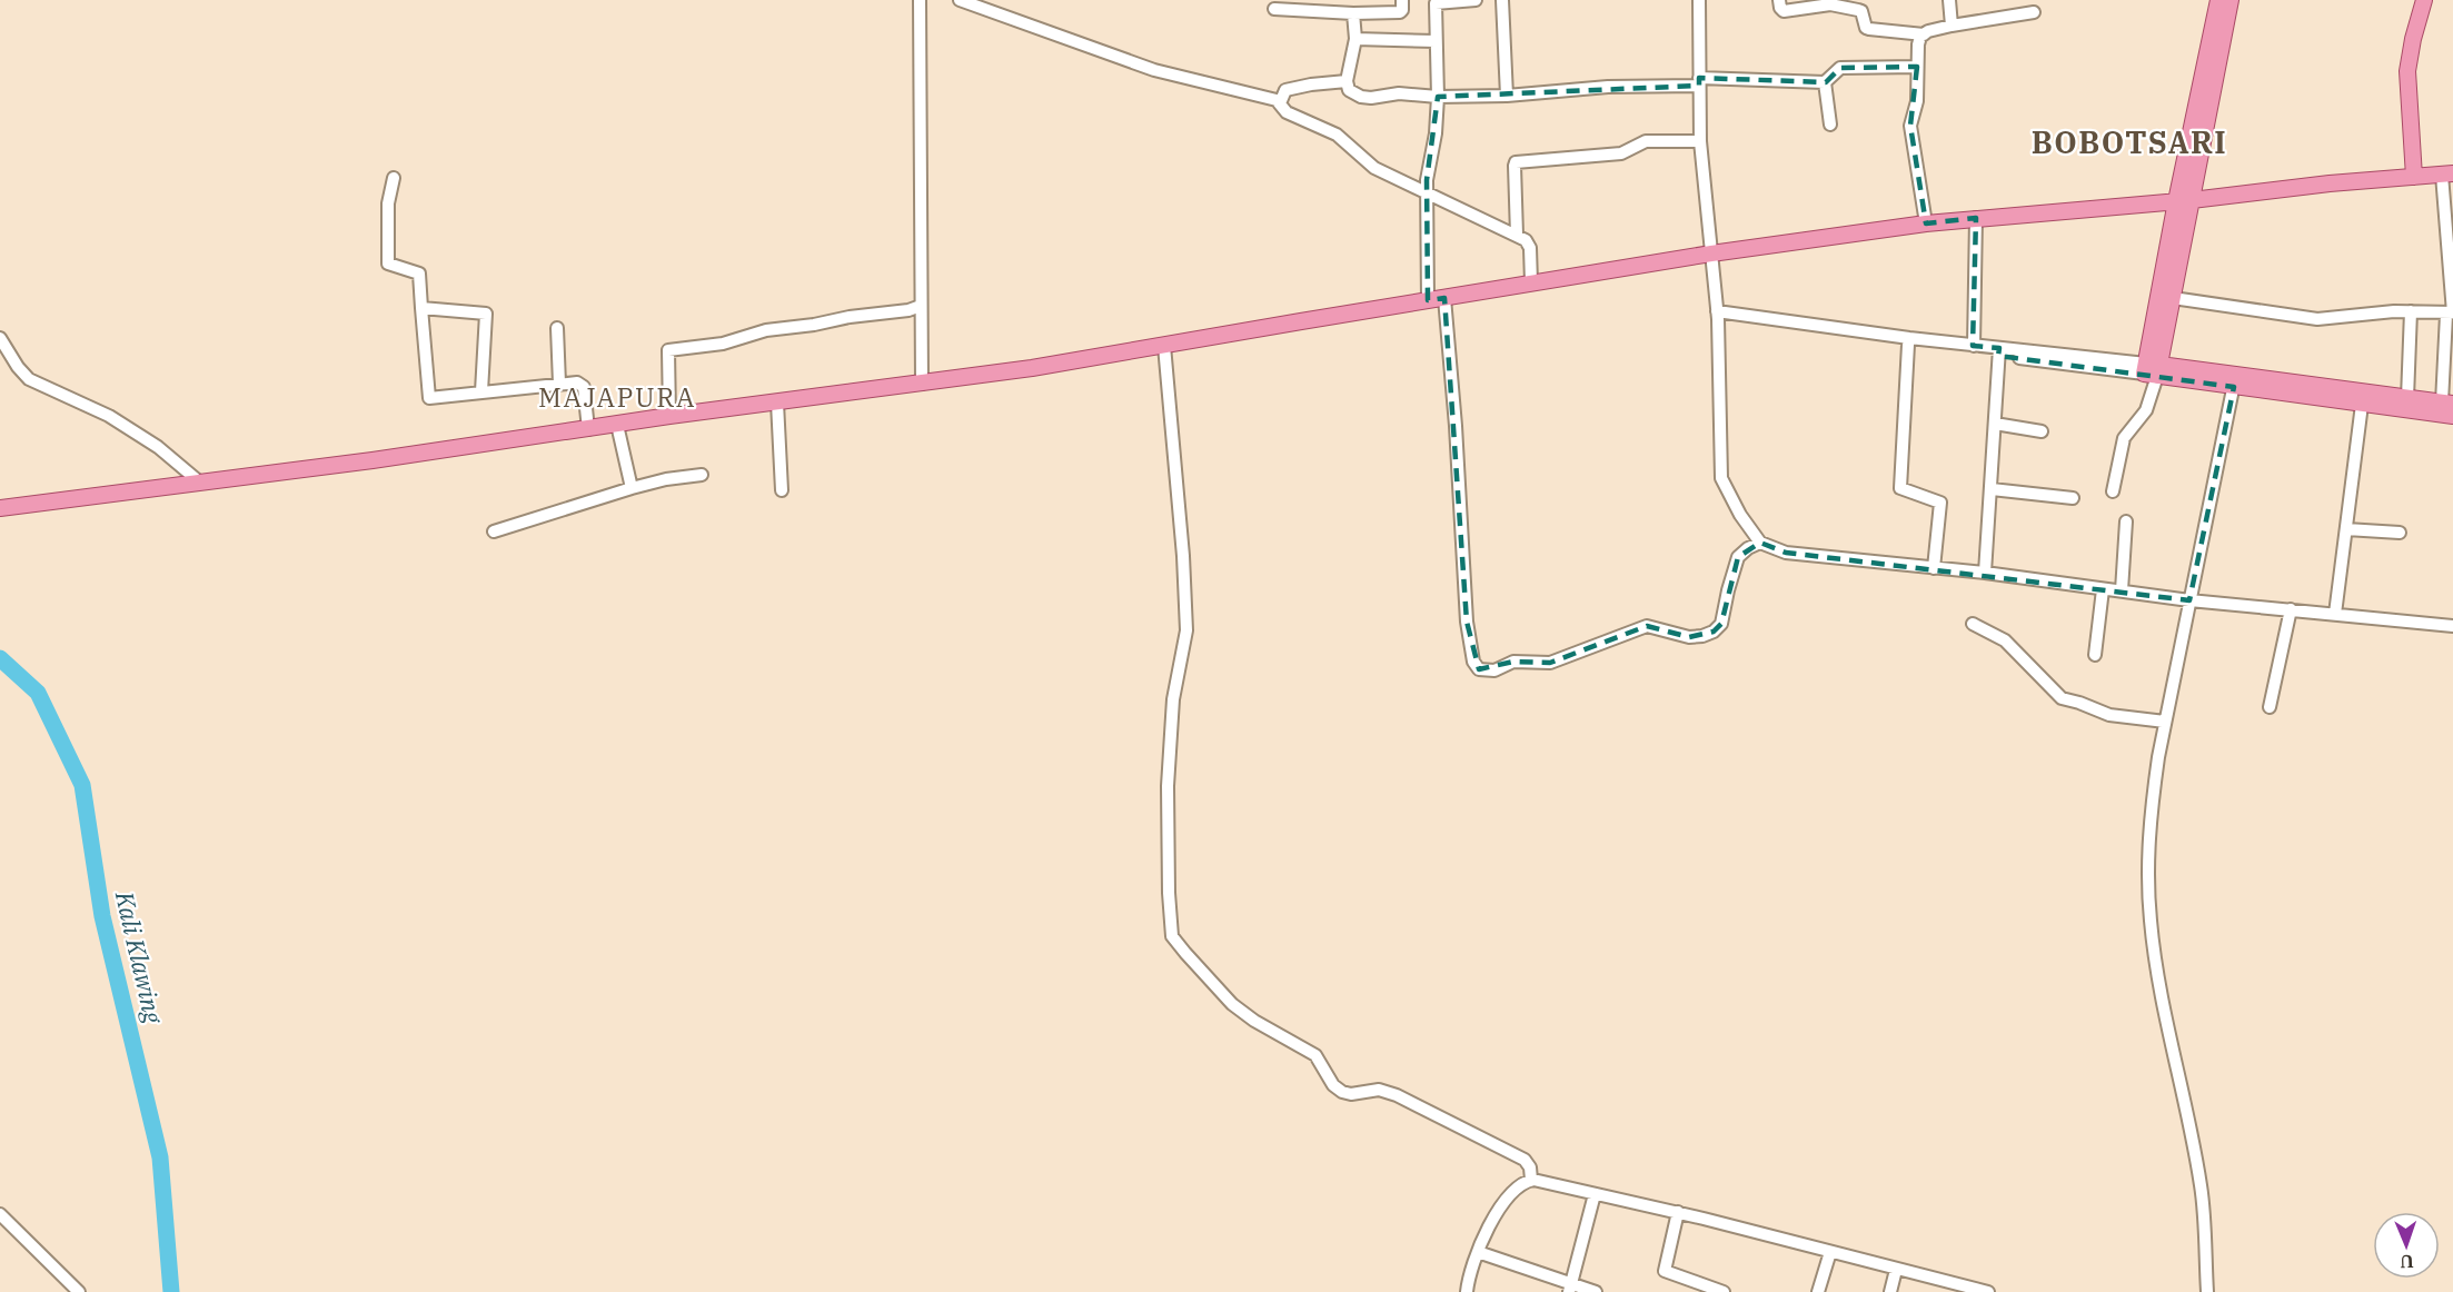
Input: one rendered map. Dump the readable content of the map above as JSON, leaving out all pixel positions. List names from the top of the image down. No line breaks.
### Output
{"districts":["BOBOTSARI","MAJAPURA"],"water":["Kali Klawing"],"north":"bottom"}
